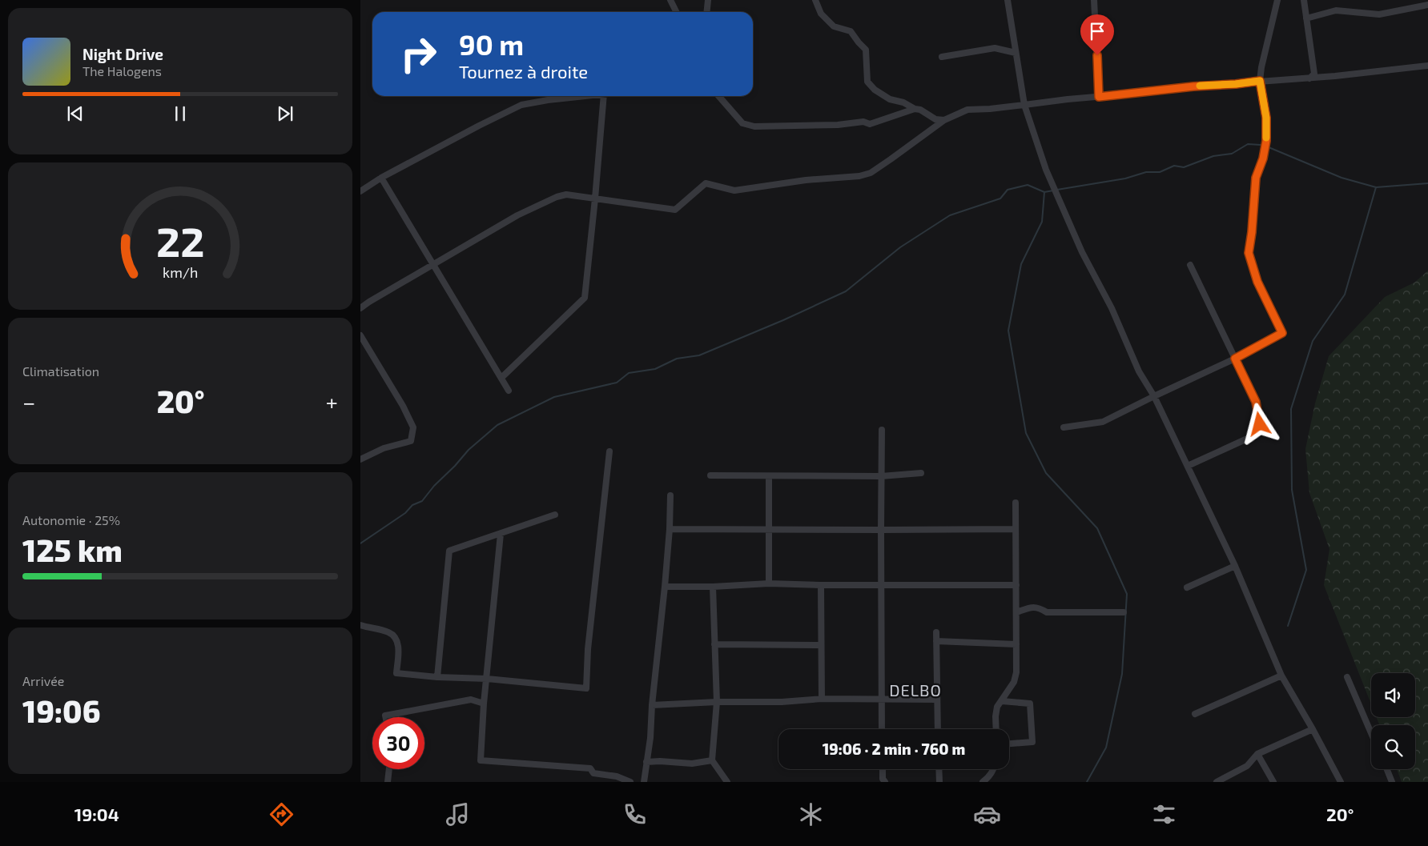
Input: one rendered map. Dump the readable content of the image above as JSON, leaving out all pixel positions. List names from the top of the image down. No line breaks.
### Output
{"districts":["DELBO"],"page":{"turn":["90 m","Tournez à droite"],"song":["Night Drive","The Halogens"],"tile":["Climatisation",["Autonomie · 25%","125 km"],["Arrivée","19:06"]],"heat":["−","20°","+"],"limit":"30","trip":"19:06 · 2 min · 760 m","tabs":["19:04","20°"],"gauge":["22","km/h"]}}
